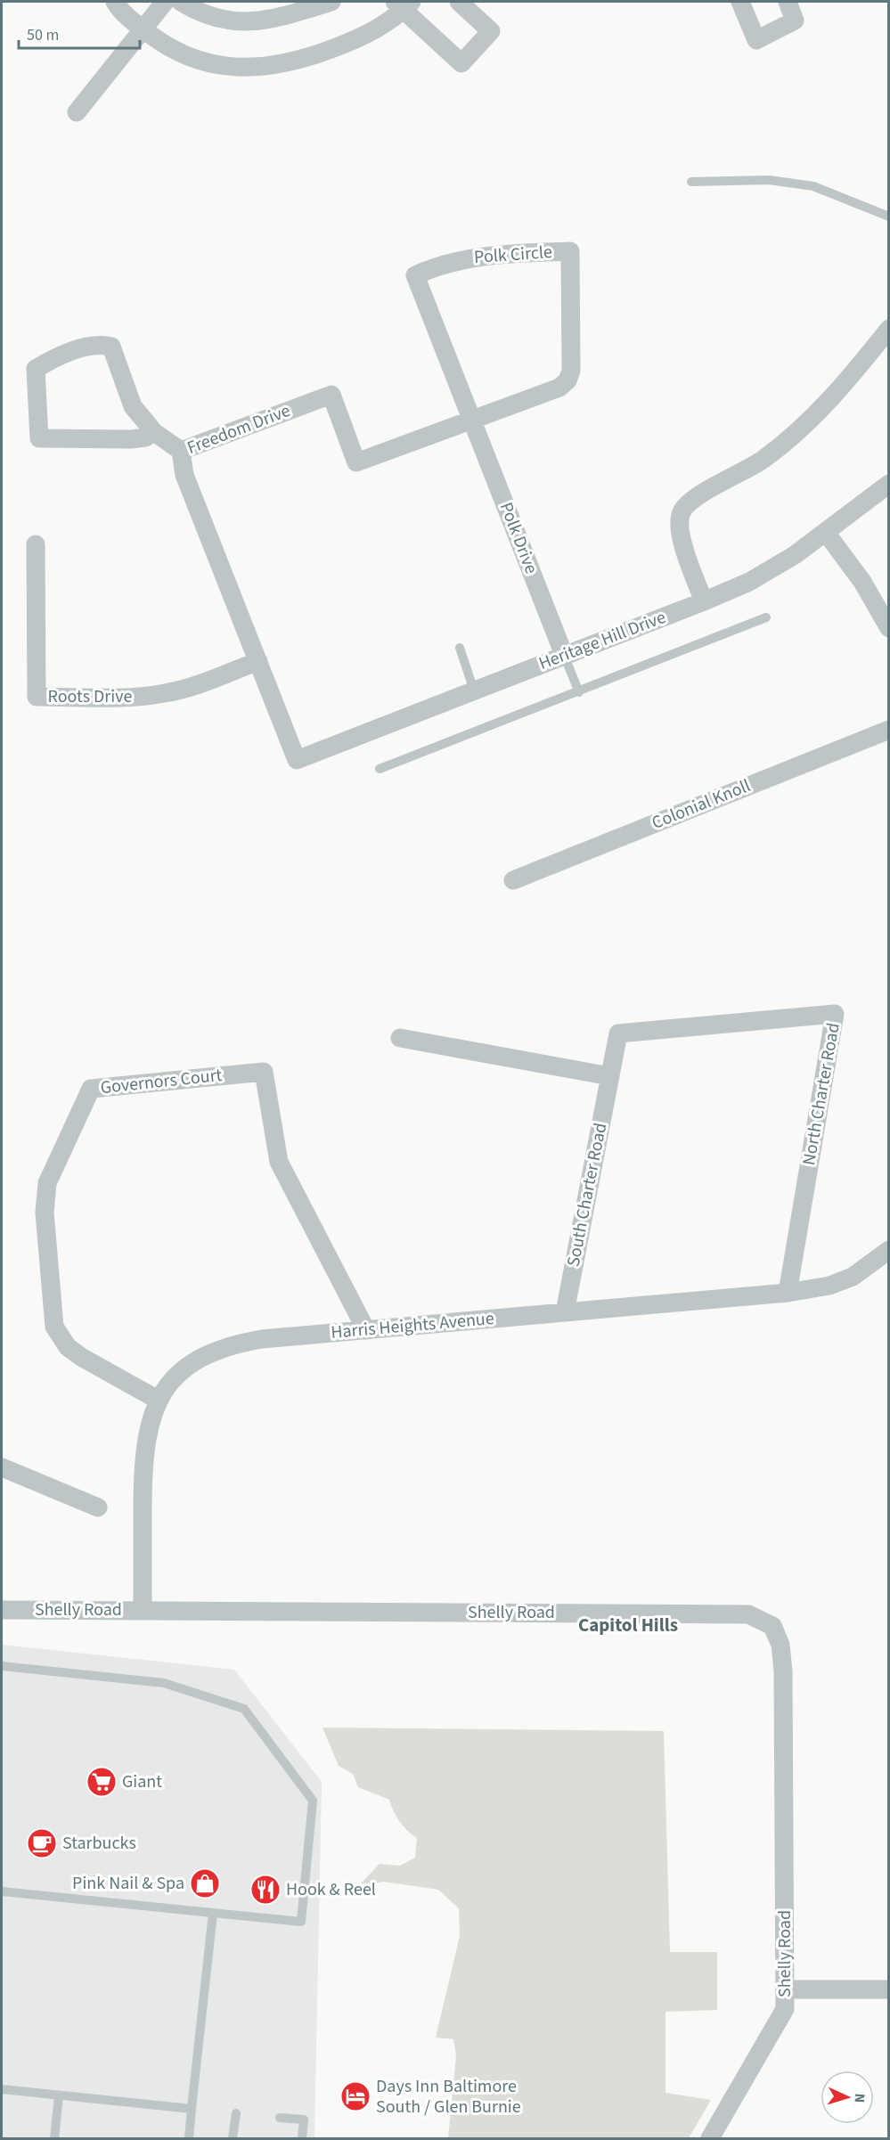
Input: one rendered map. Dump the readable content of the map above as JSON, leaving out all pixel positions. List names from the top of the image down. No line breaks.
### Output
{"streets":{"street":["Polk Circle","Freedom Drive","Polk Drive","Heritage Hill Drive","Roots Drive","Colonial Knoll","Governors Court","North Charter Road","South Charter Road","Harris Heights Avenue","Shelly Road"]},"crossings":[["Polk Circle","Freedom Drive"],["Polk Circle","Polk Drive"],["Freedom Drive","Polk Drive"],["Freedom Drive","Heritage Hill Drive"],["Freedom Drive","Roots Drive"],["Polk Drive","Heritage Hill Drive"],["Governors Court","Harris Heights Avenue"],["North Charter Road","South Charter Road"],["North Charter Road","Harris Heights Avenue"],["South Charter Road","Harris Heights Avenue"],["Harris Heights Avenue","Shelly Road"]],"districts":["Capitol Hills"],"places":{"supermarket":["Giant"],"cafe":["Starbucks"],"shop":["Pink Nail & Spa"],"restaurant":["Hook & Reel"],"hotel":["Days Inn Baltimore South / Glen Burnie"]},"scale_bar":"50 m","north":"right"}
